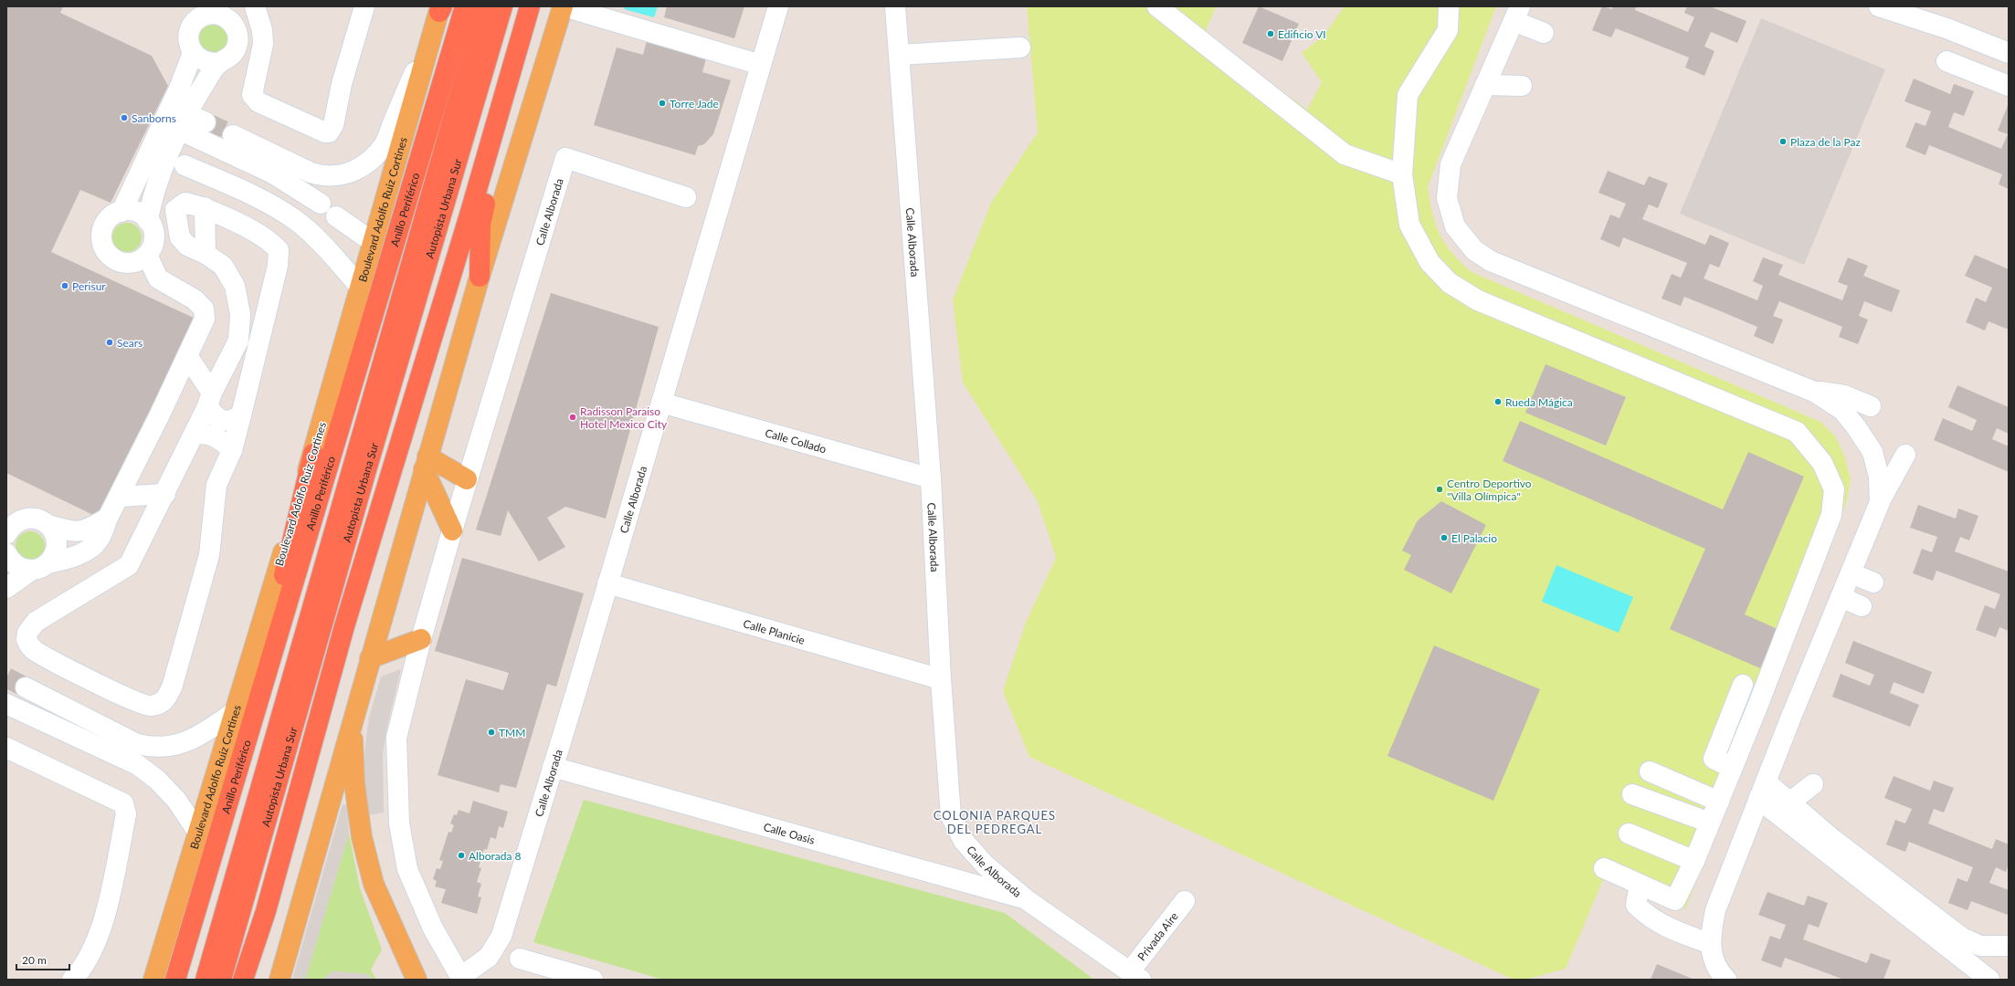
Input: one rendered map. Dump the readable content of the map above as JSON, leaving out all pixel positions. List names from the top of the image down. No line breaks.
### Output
{"streets":{"highway":["Autopista Urbana Sur","Anillo Periférico"],"main road":["Boulevard Adolfo Ruiz Cortines"],"street":["Calle Alborada","Calle Collado","Calle Planicie","Calle Oasis","Privada Aire"]},"crossings":[["Calle Alborada","Calle Collado"],["Calle Alborada","Calle Planicie"],["Calle Alborada","Calle Oasis"],["Calle Alborada","Privada Aire"]],"districts":["COLONIA PARQUES DEL PEDREGAL"],"places":["Edificio VI","Torre Jade","Sanborns","Plaza de la Paz","Perisur","Sears","Rueda Mágica","Radisson Paraiso Hotel Mexico City","Centro Deportivo \"Villa Olímpica\"","El Palacio","TMM","Alborada 8"],"scale_bar":"20 m"}
